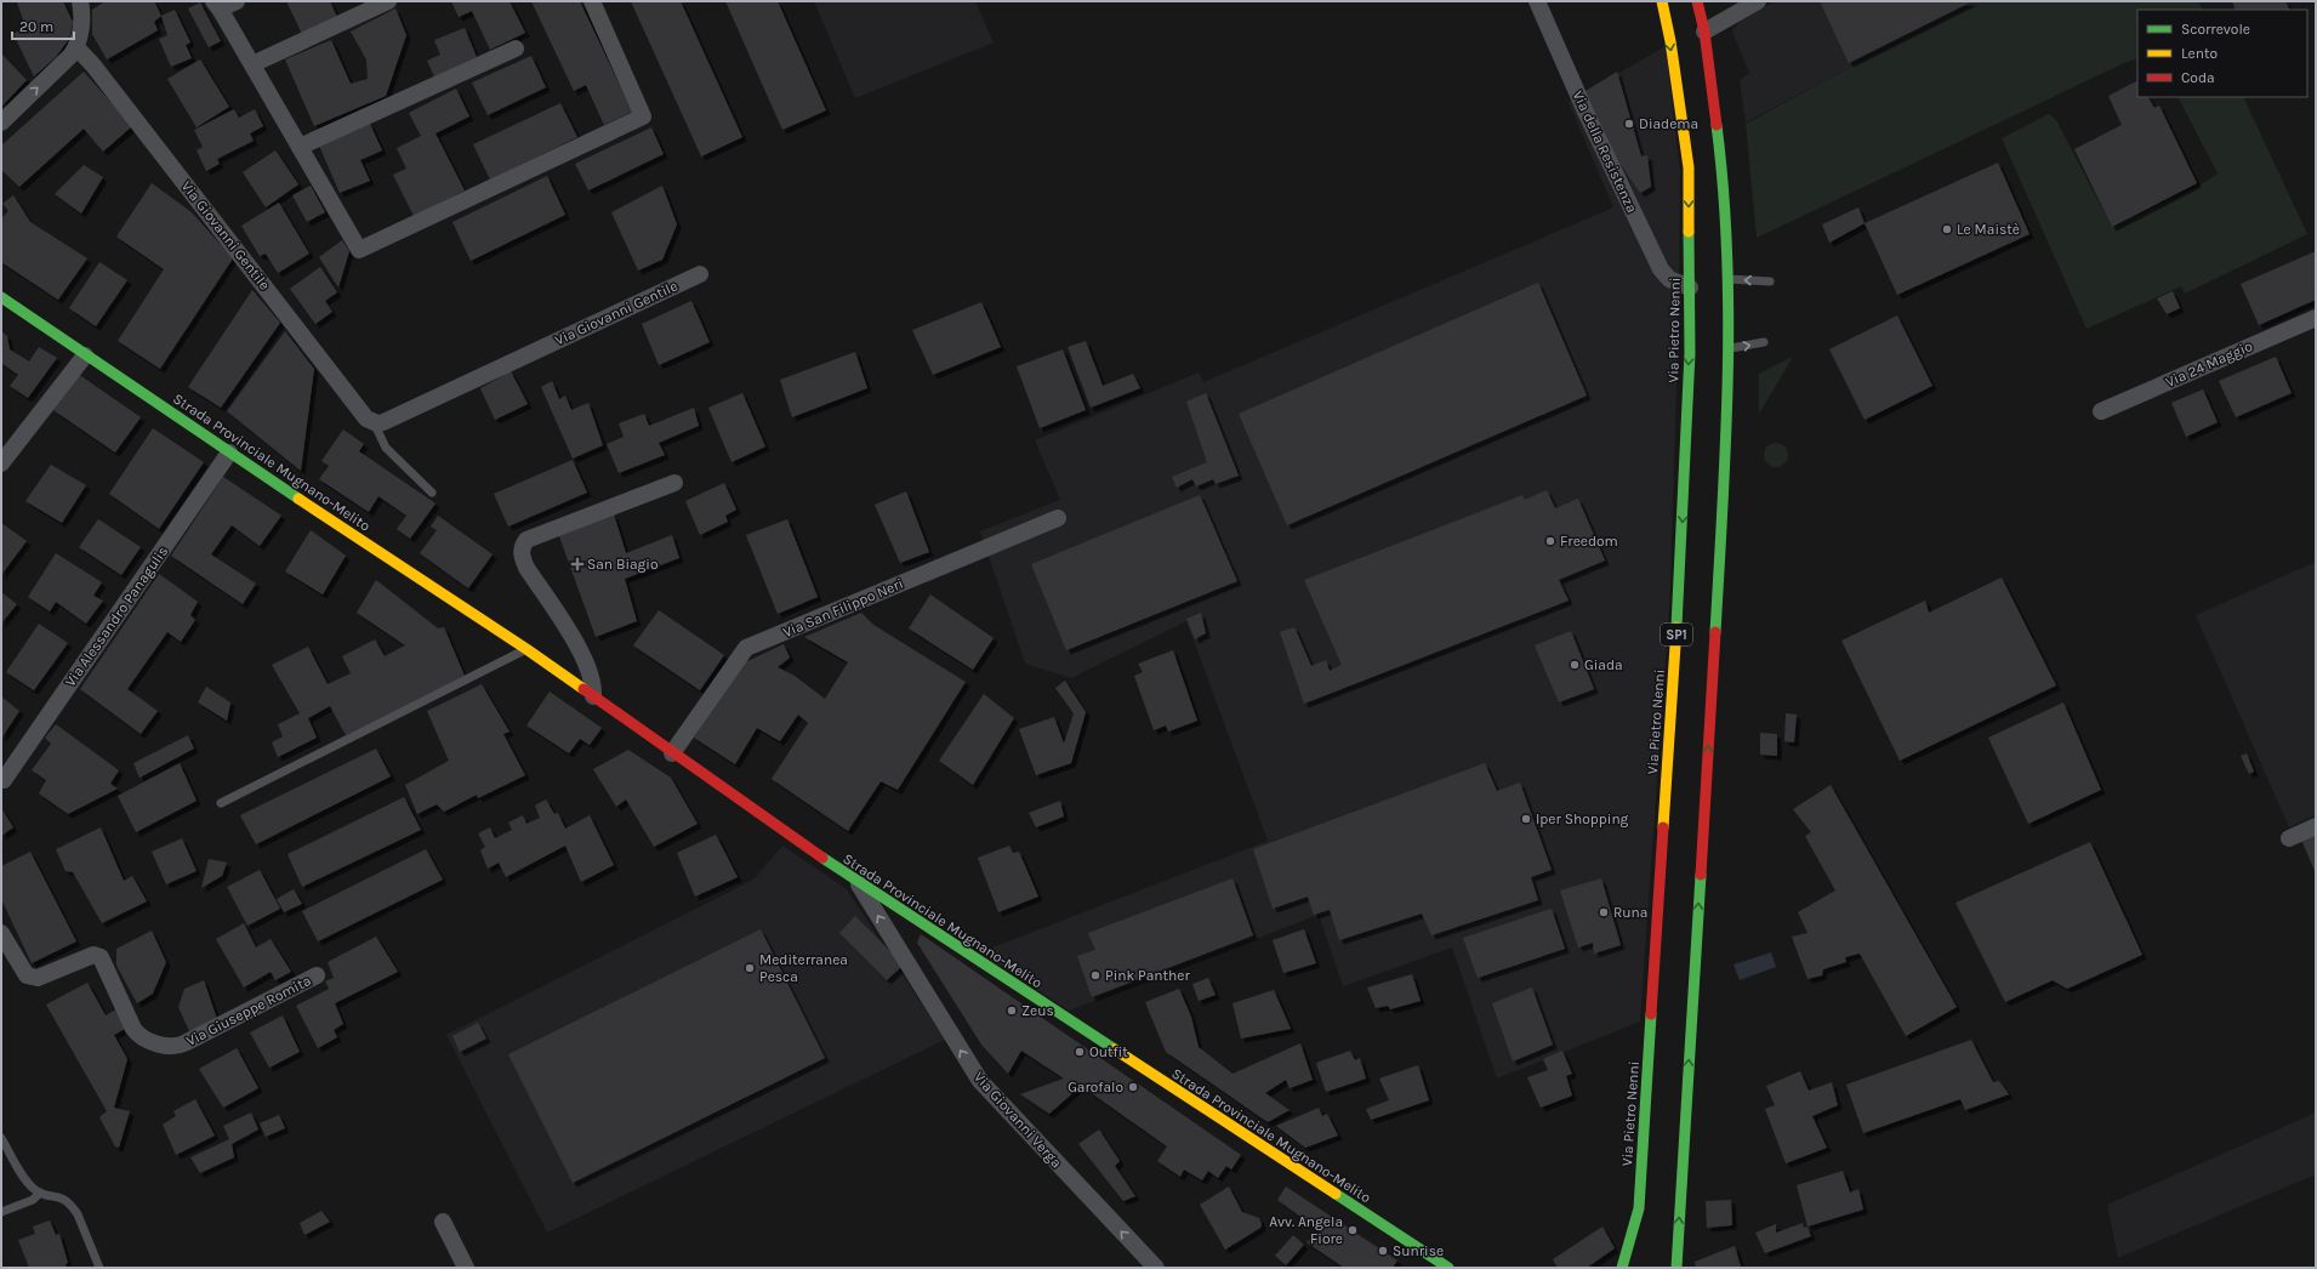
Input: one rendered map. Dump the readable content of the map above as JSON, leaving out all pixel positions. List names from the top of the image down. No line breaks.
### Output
{"streets":{"main road":["Via Pietro Nenni","Strada Provinciale Mugnano-Melito","SP1"],"street":["Via della Resistenza","Via Giovanni Gentile","Via 24 Maggio","Via San Filippo Neri","Via Alessandro Panagulis","Via Giuseppe Romita","Via Giovanni Verga"]},"crossings":[["Via della Resistenza","Via Pietro Nenni"],["Strada Provinciale Mugnano-Melito","Via San Filippo Neri"],["Strada Provinciale Mugnano-Melito","Via Alessandro Panagulis"],["Strada Provinciale Mugnano-Melito","Via Giovanni Verga"]],"one_way":["Via Giovanni Verga"],"places":{"other":["Diadema","Le Maistè","Freedom","Giada","Iper Shopping","Runa","Mediterranea Pesca","Pink Panther","Zeus","Outfit","Garofalo","Avv. Angela Fiore","Sunrise"],"health":["San Biagio"]},"legend":["Scorrevole","Lento","Coda"],"scale_bar":"20 m"}
